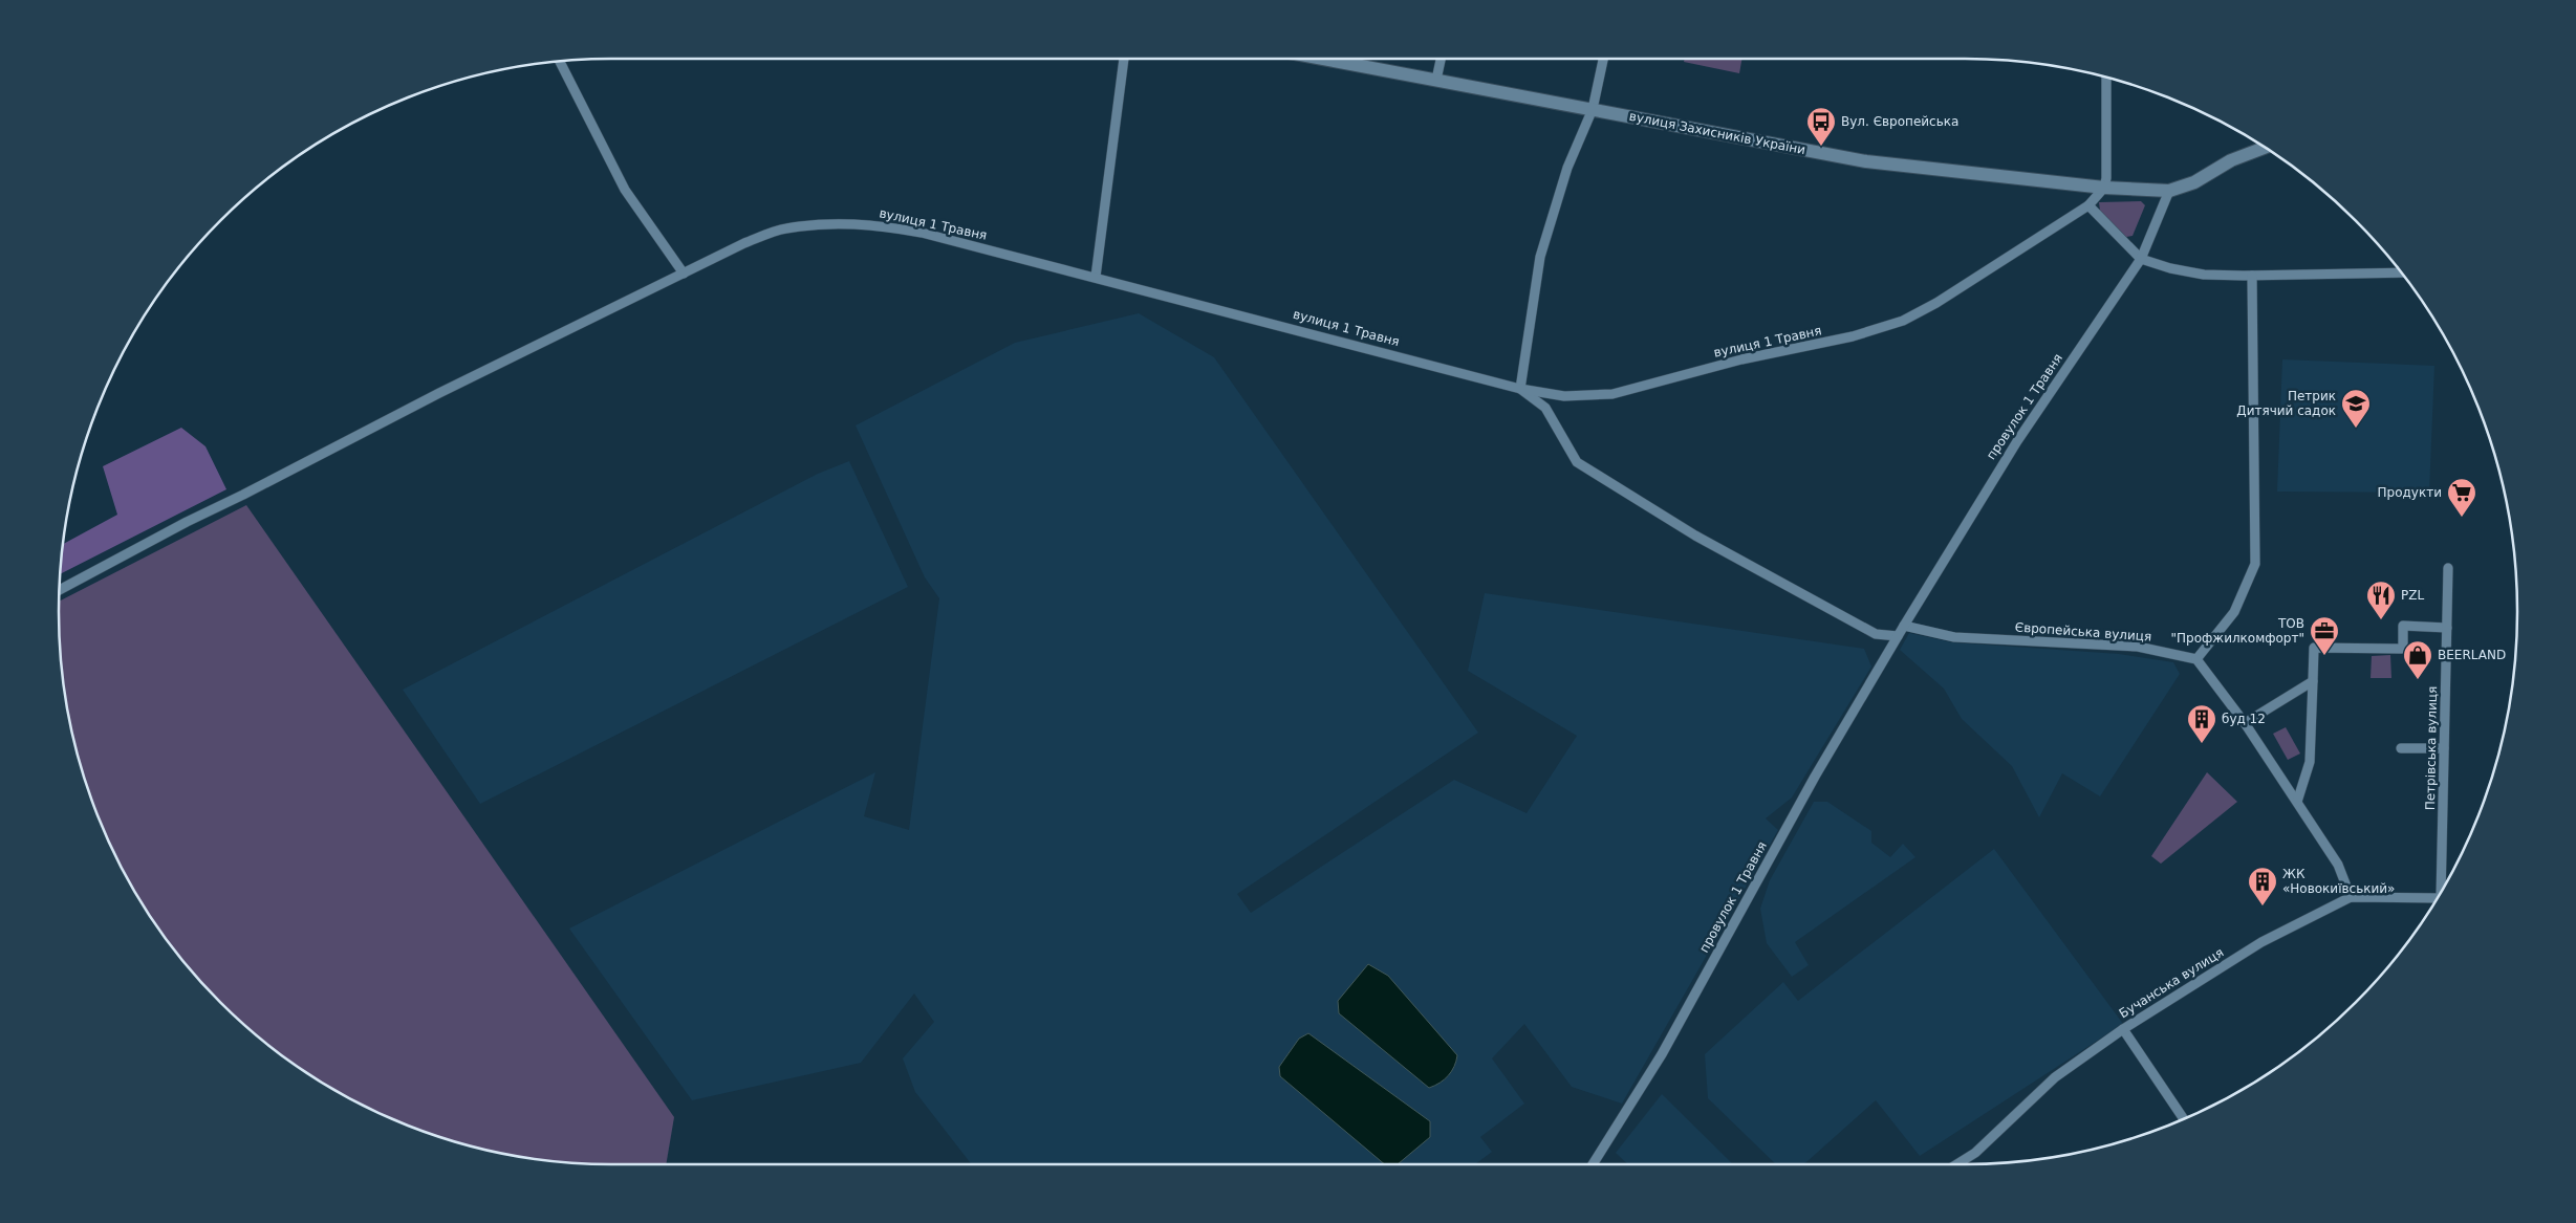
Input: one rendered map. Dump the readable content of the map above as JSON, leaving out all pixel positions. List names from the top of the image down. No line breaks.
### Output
{"streets":{"street":["вулиця Захисників України","вулиця 1 Травня","провулок 1 Травня","Європейська вулиця","Петрівська вулиця","Бучанська вулиця"]},"crossings":[["вулиця Захисників України","вулиця 1 Травня"],["вулиця Захисників України","провулок 1 Травня"],["провулок 1 Травня","Європейська вулиця"]],"places":{"bus stop":["Вул. Європейська"],"school or university":["Петрик Дитячий садок"],"supermarket":["Продукти"],"restaurant":["PZL"],"office":["ТОВ \"Профжилкомфорт\""],"shop":["BEERLAND"],"building":["буд 12","ЖК «Новокиївський»"]}}
